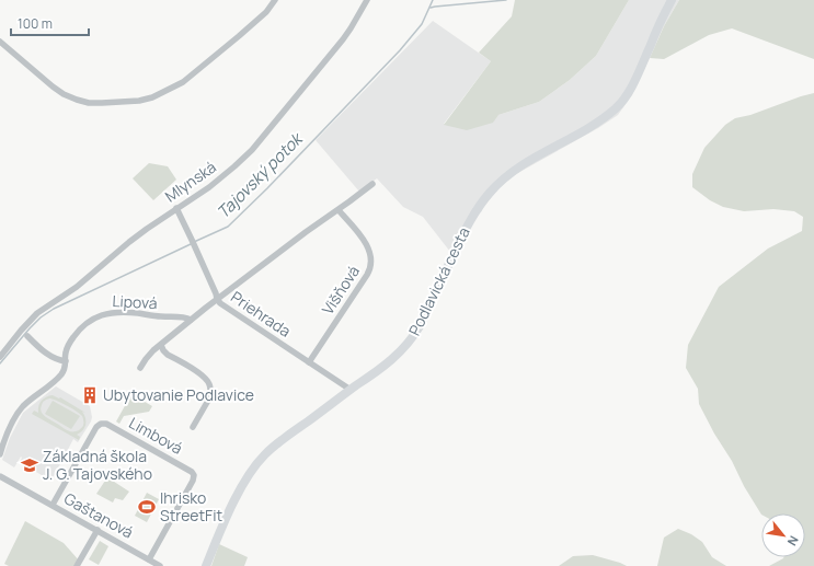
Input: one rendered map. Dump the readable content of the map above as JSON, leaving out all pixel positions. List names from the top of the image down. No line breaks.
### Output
{"streets":{"main road":["Podlavická cesta"],"street":["Mlynská","Višňová","Lipová","Priehrada","Limbová","Gaštanová"]},"crossings":[["Mlynská","Priehrada"],["Podlavická cesta","Priehrada"],["Višňová","Priehrada"],["Limbová","Gaštanová"]],"water":["Tajovský potok"],"places":{"building":["Ubytovanie Podlavice"],"school or university":["Základná škola J. G. Tajovského"],"sports":["Ihrisko StreetFit"]},"scale_bar":"100 m","north":"bottom right"}
